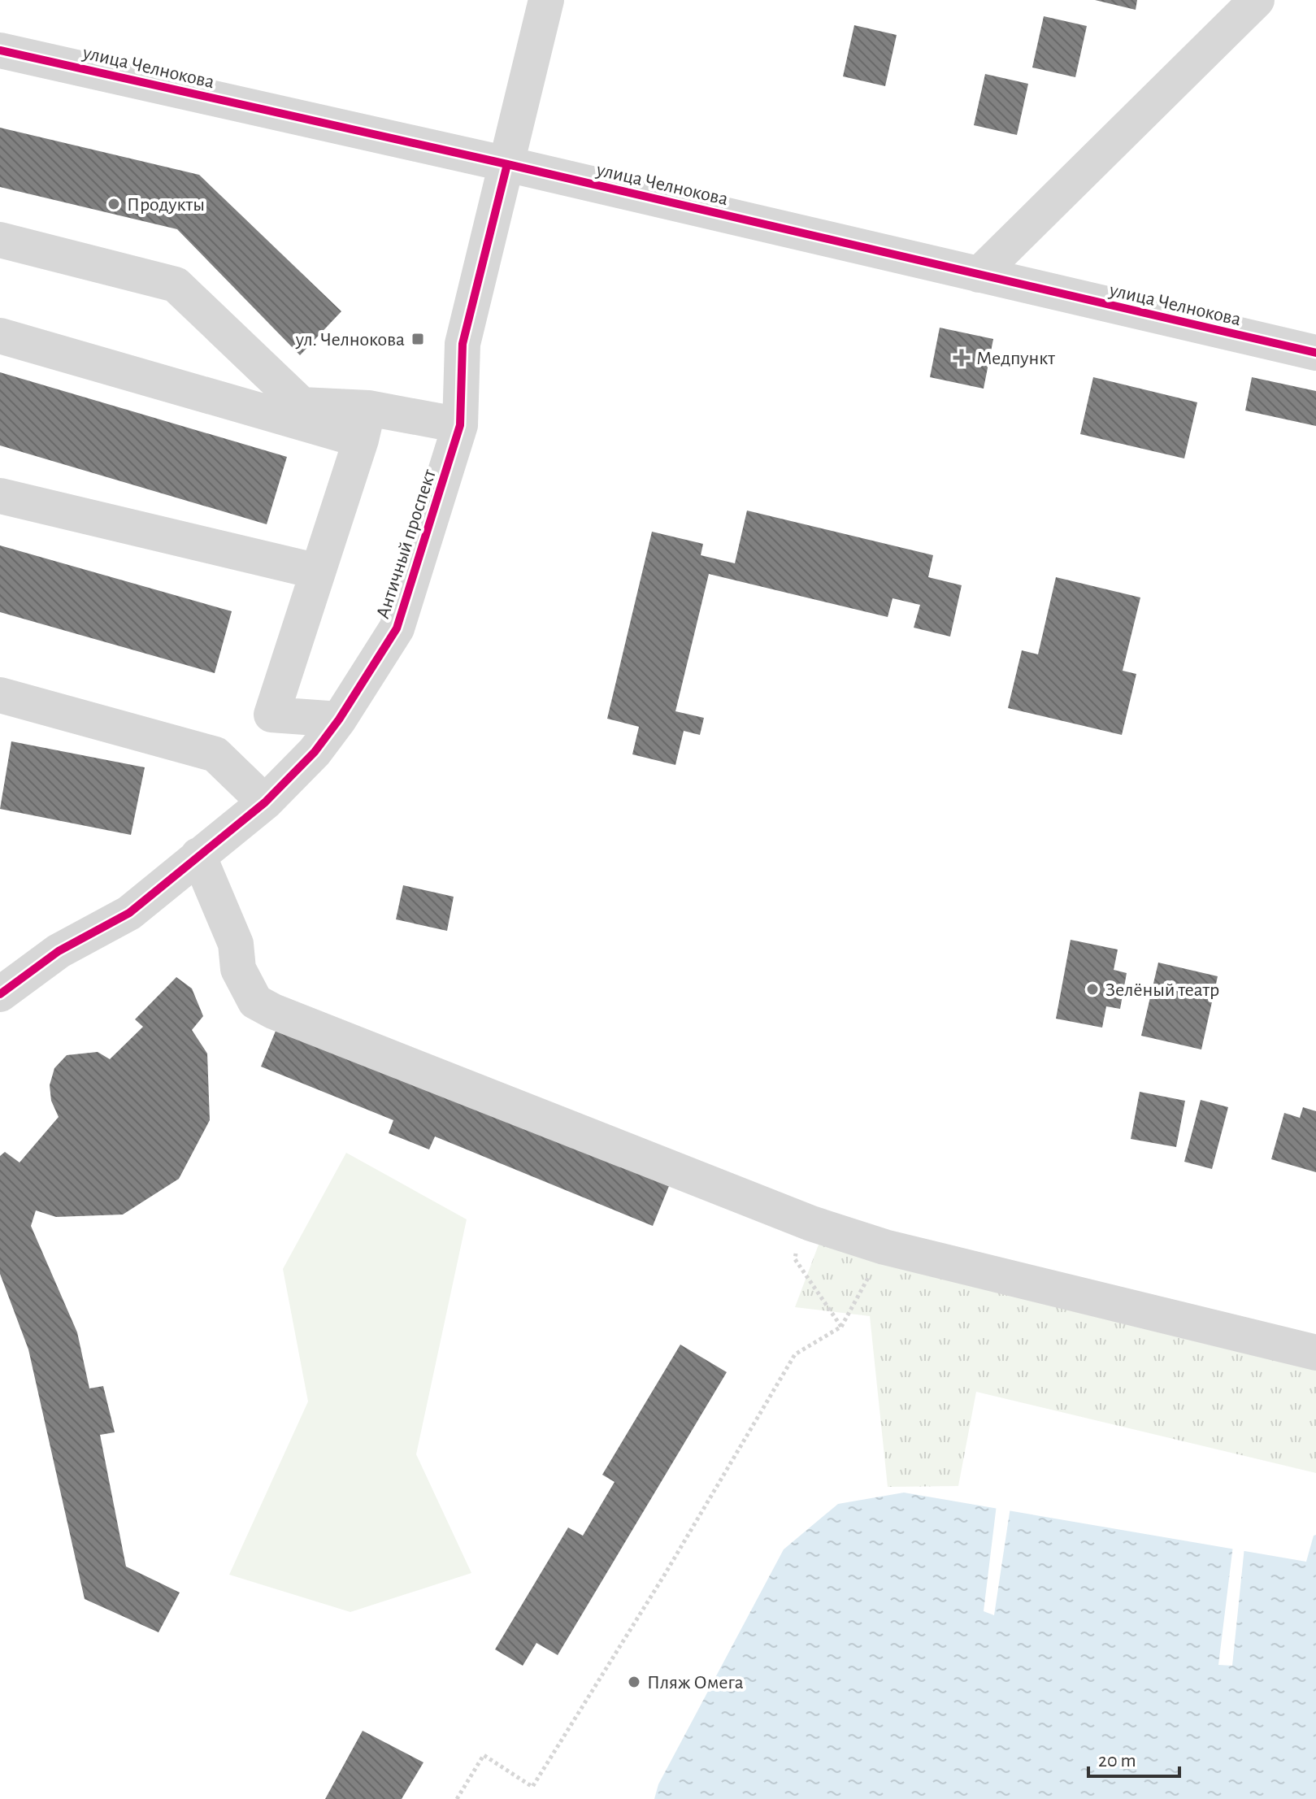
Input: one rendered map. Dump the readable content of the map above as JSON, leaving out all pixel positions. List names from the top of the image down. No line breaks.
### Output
{"streets":{"street":["улица Челнокова","Античный проспект"]},"crossings":[["улица Челнокова","Античный проспект"]],"places":{"other":["Продукты","Зелёный театр","Пляж Омега"],"transit":["ул. Челнокова"],"health":["Медпункт"]},"scale_bar":"20 m"}
